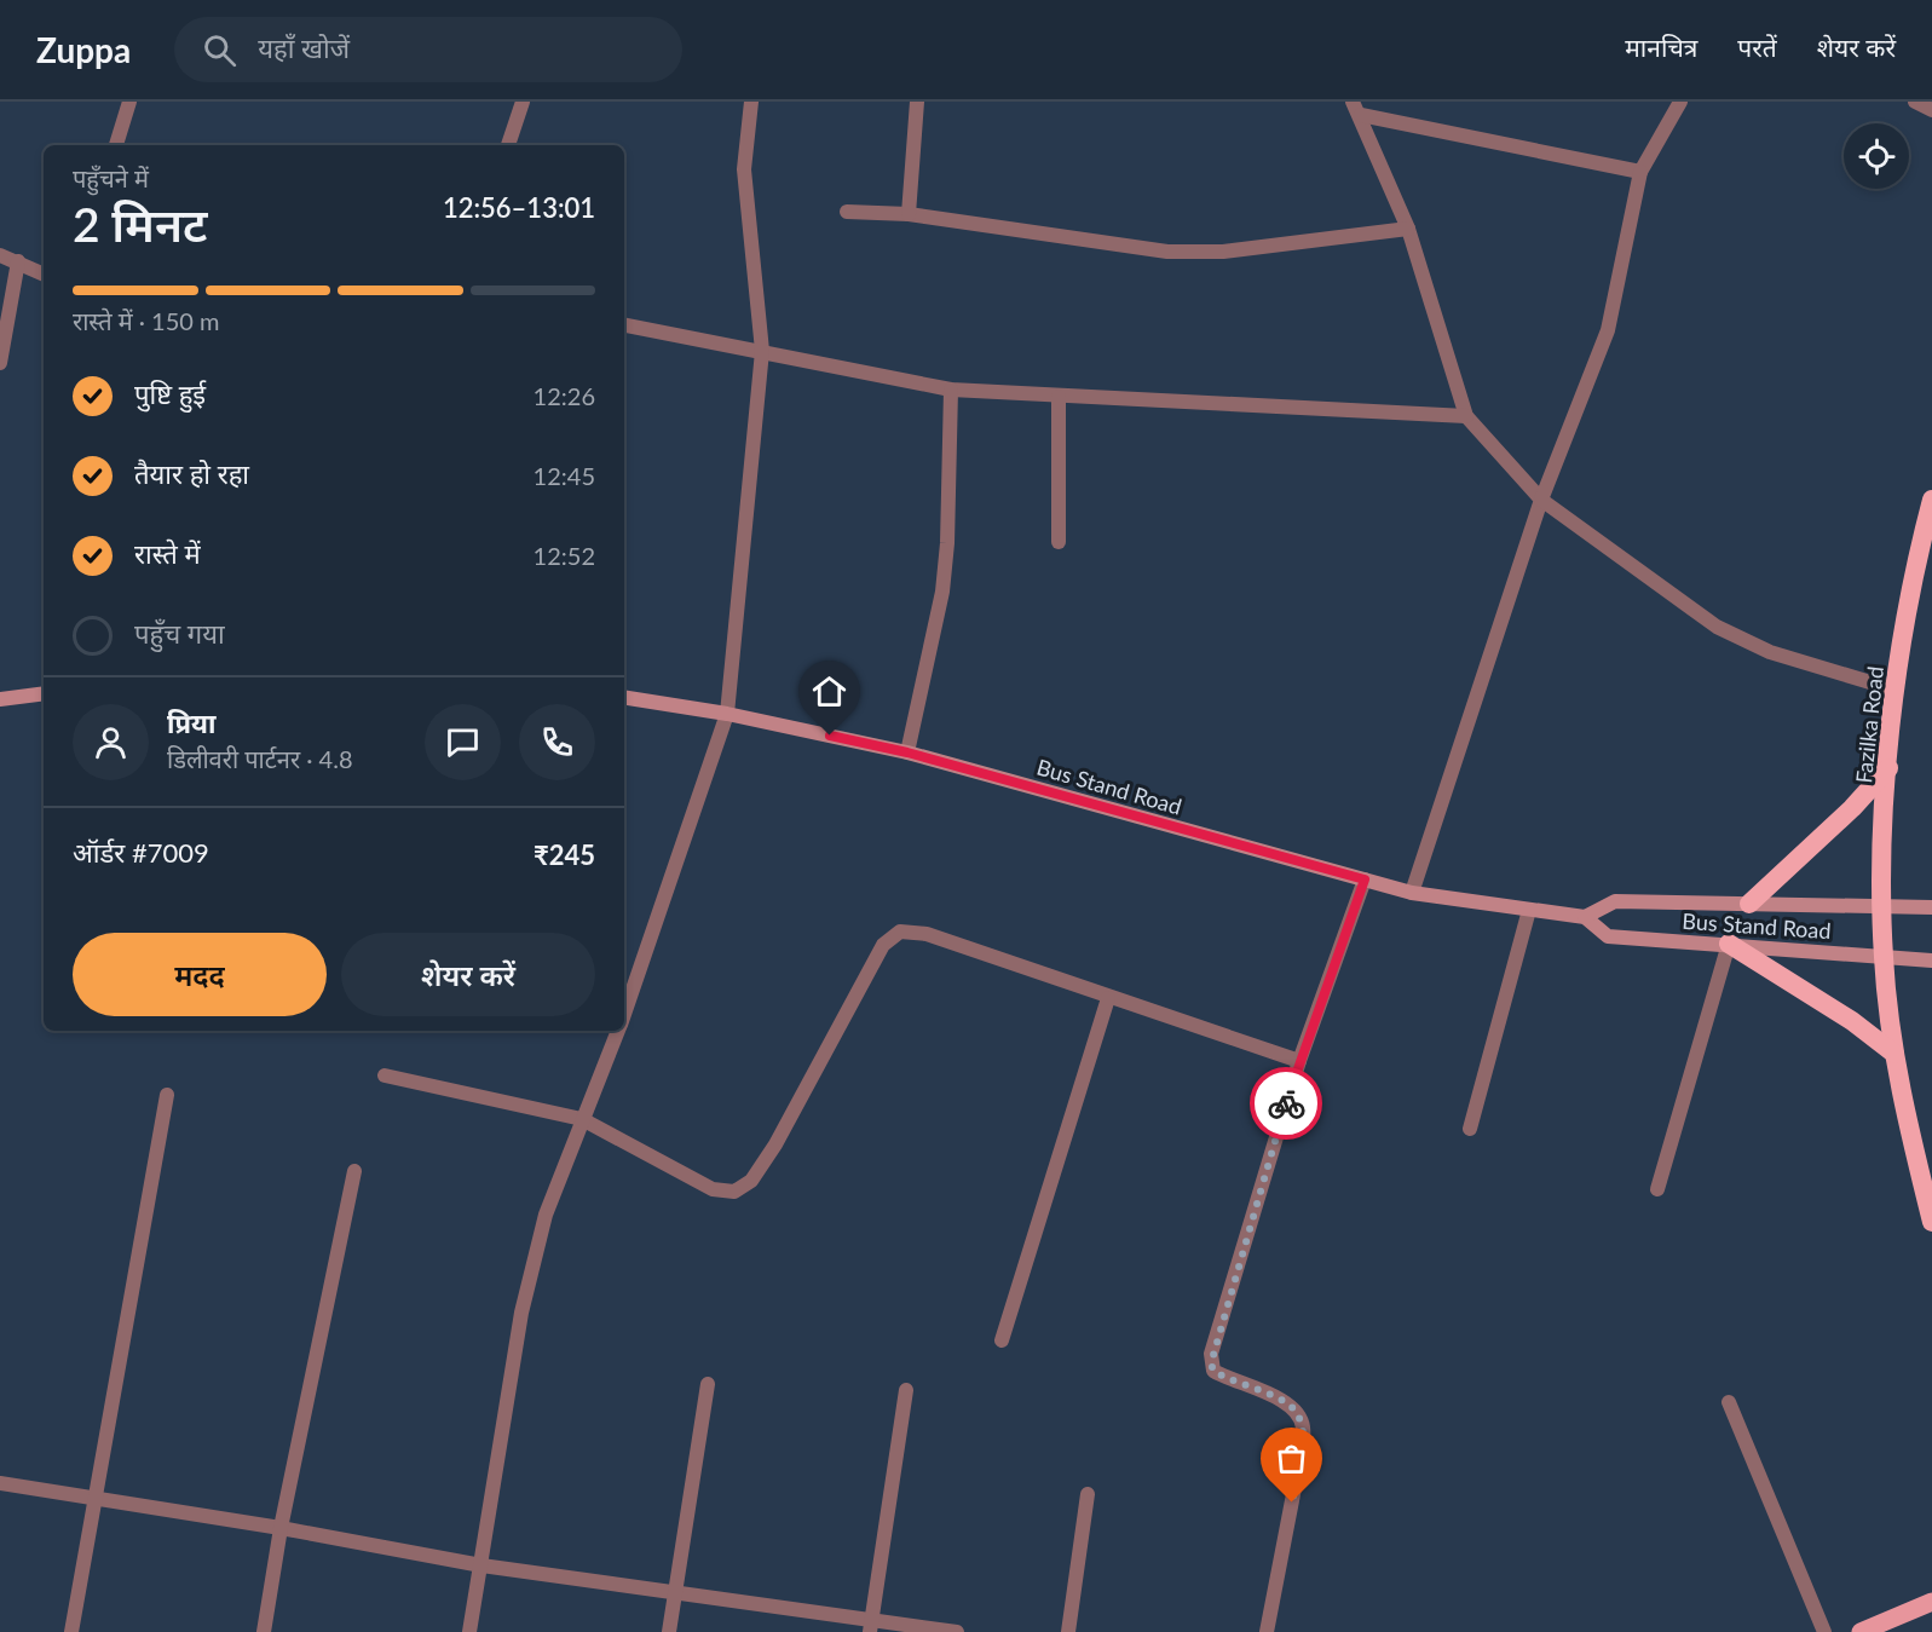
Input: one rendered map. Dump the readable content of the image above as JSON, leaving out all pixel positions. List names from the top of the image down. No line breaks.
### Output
{"streets":{"highway":["Fazilka Road"],"main road":["Bus Stand Road"]},"crossings":[["Fazilka Road","Bus Stand Road"]],"page":{"header":"Zuppa","search":"यहाँ खोजें","nav":["मानचित्र","परतें","शेयर करें"],"heading":["2 मिनट","पहुँचने में","12:56–13:01"],"panel":["प्रिया","डिलीवरी पार्टनर · 4.8","ऑर्डर #7009","₹245"],"bar":"रास्ते में · 150 m","list":[["पुष्टि हुई","12:26"],["तैयार हो रहा","12:45"],["रास्ते में","12:52"],"पहुँच गया"],"buttons":["मदद","शेयर करें"]}}
